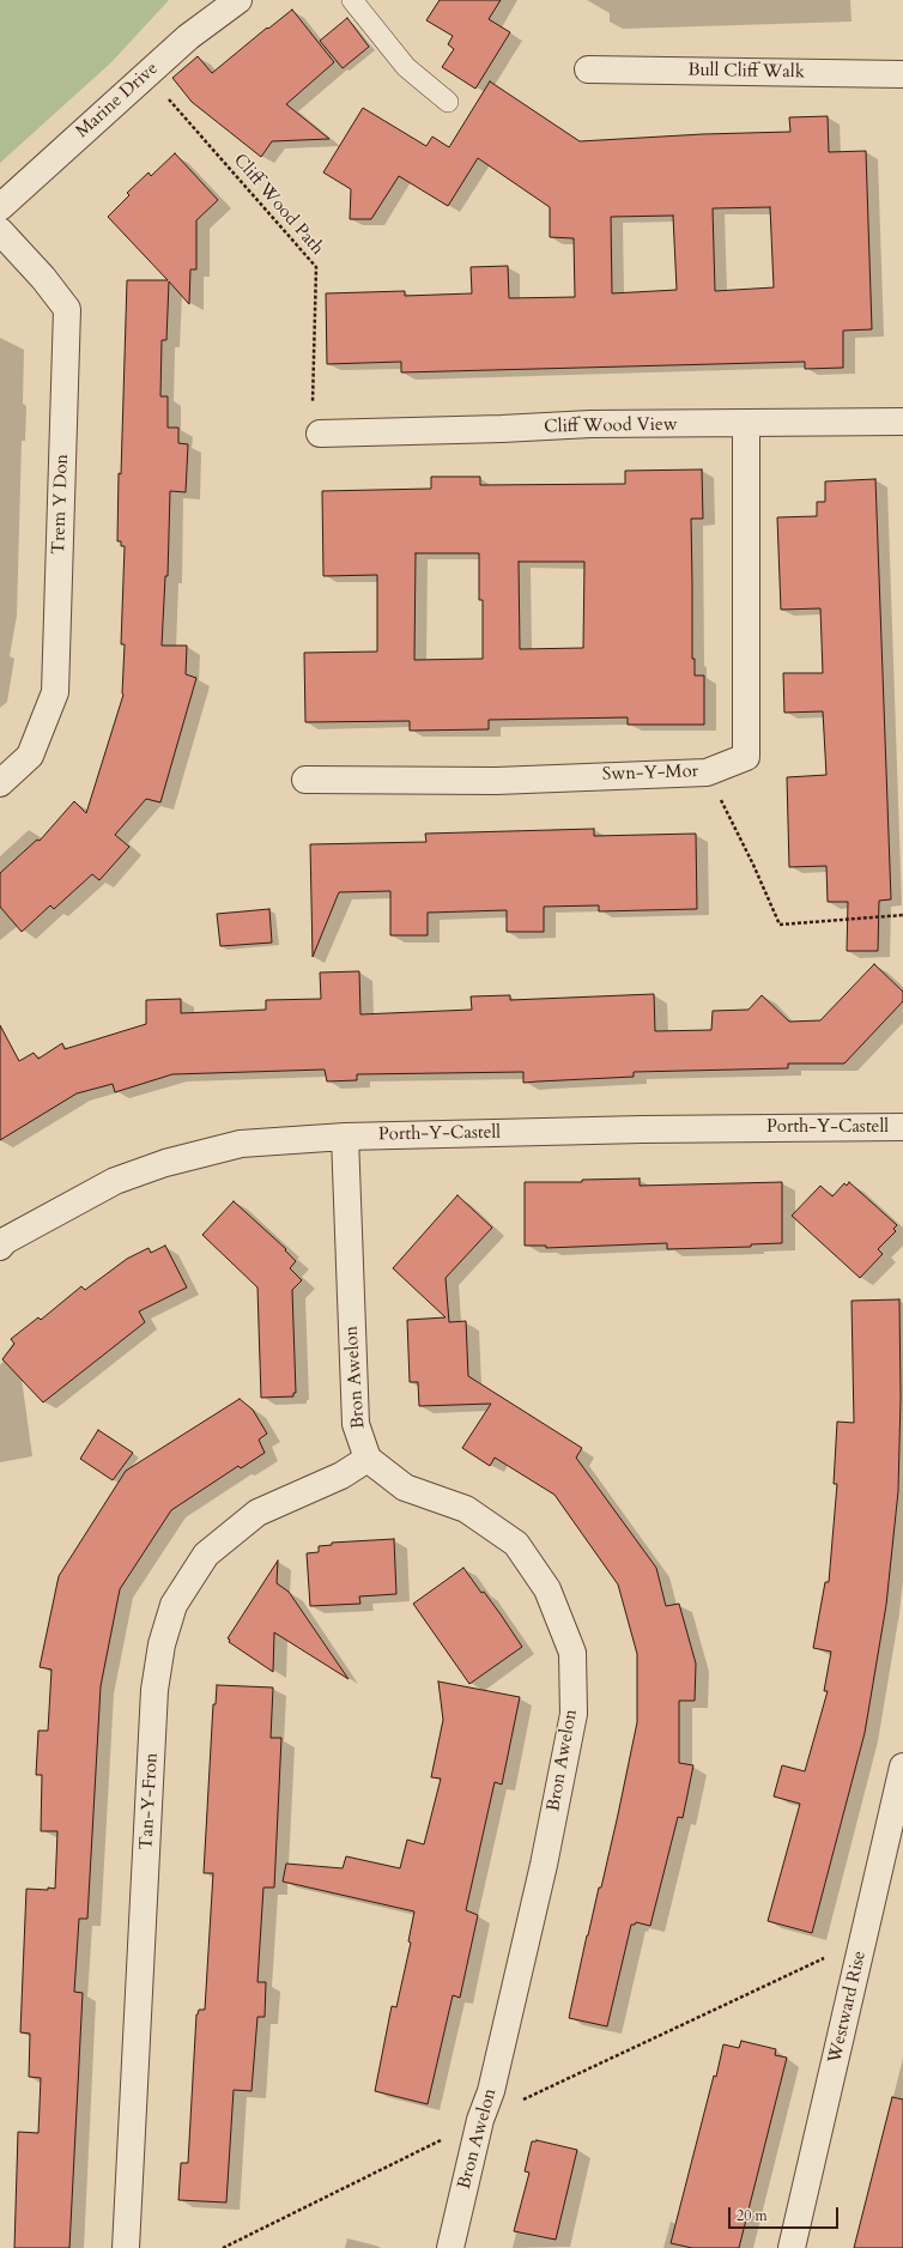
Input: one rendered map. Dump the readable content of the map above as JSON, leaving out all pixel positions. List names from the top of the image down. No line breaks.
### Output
{"streets":{"street":["Bull Cliff Walk","Marine Drive","Cliff Wood View","Trem Y Don","Swn-Y-Mor","Porth-Y-Castell","Bron Awelon","Tan-Y-Fron","Westward Rise"],"path":["Cliff Wood Path"]},"crossings":[["Marine Drive","Cliff Wood Path"],["Cliff Wood Path","Cliff Wood View"],["Cliff Wood View","Swn-Y-Mor"],["Porth-Y-Castell","Bron Awelon"],["Bron Awelon","Tan-Y-Fron"]],"scale_bar":"20 m"}
